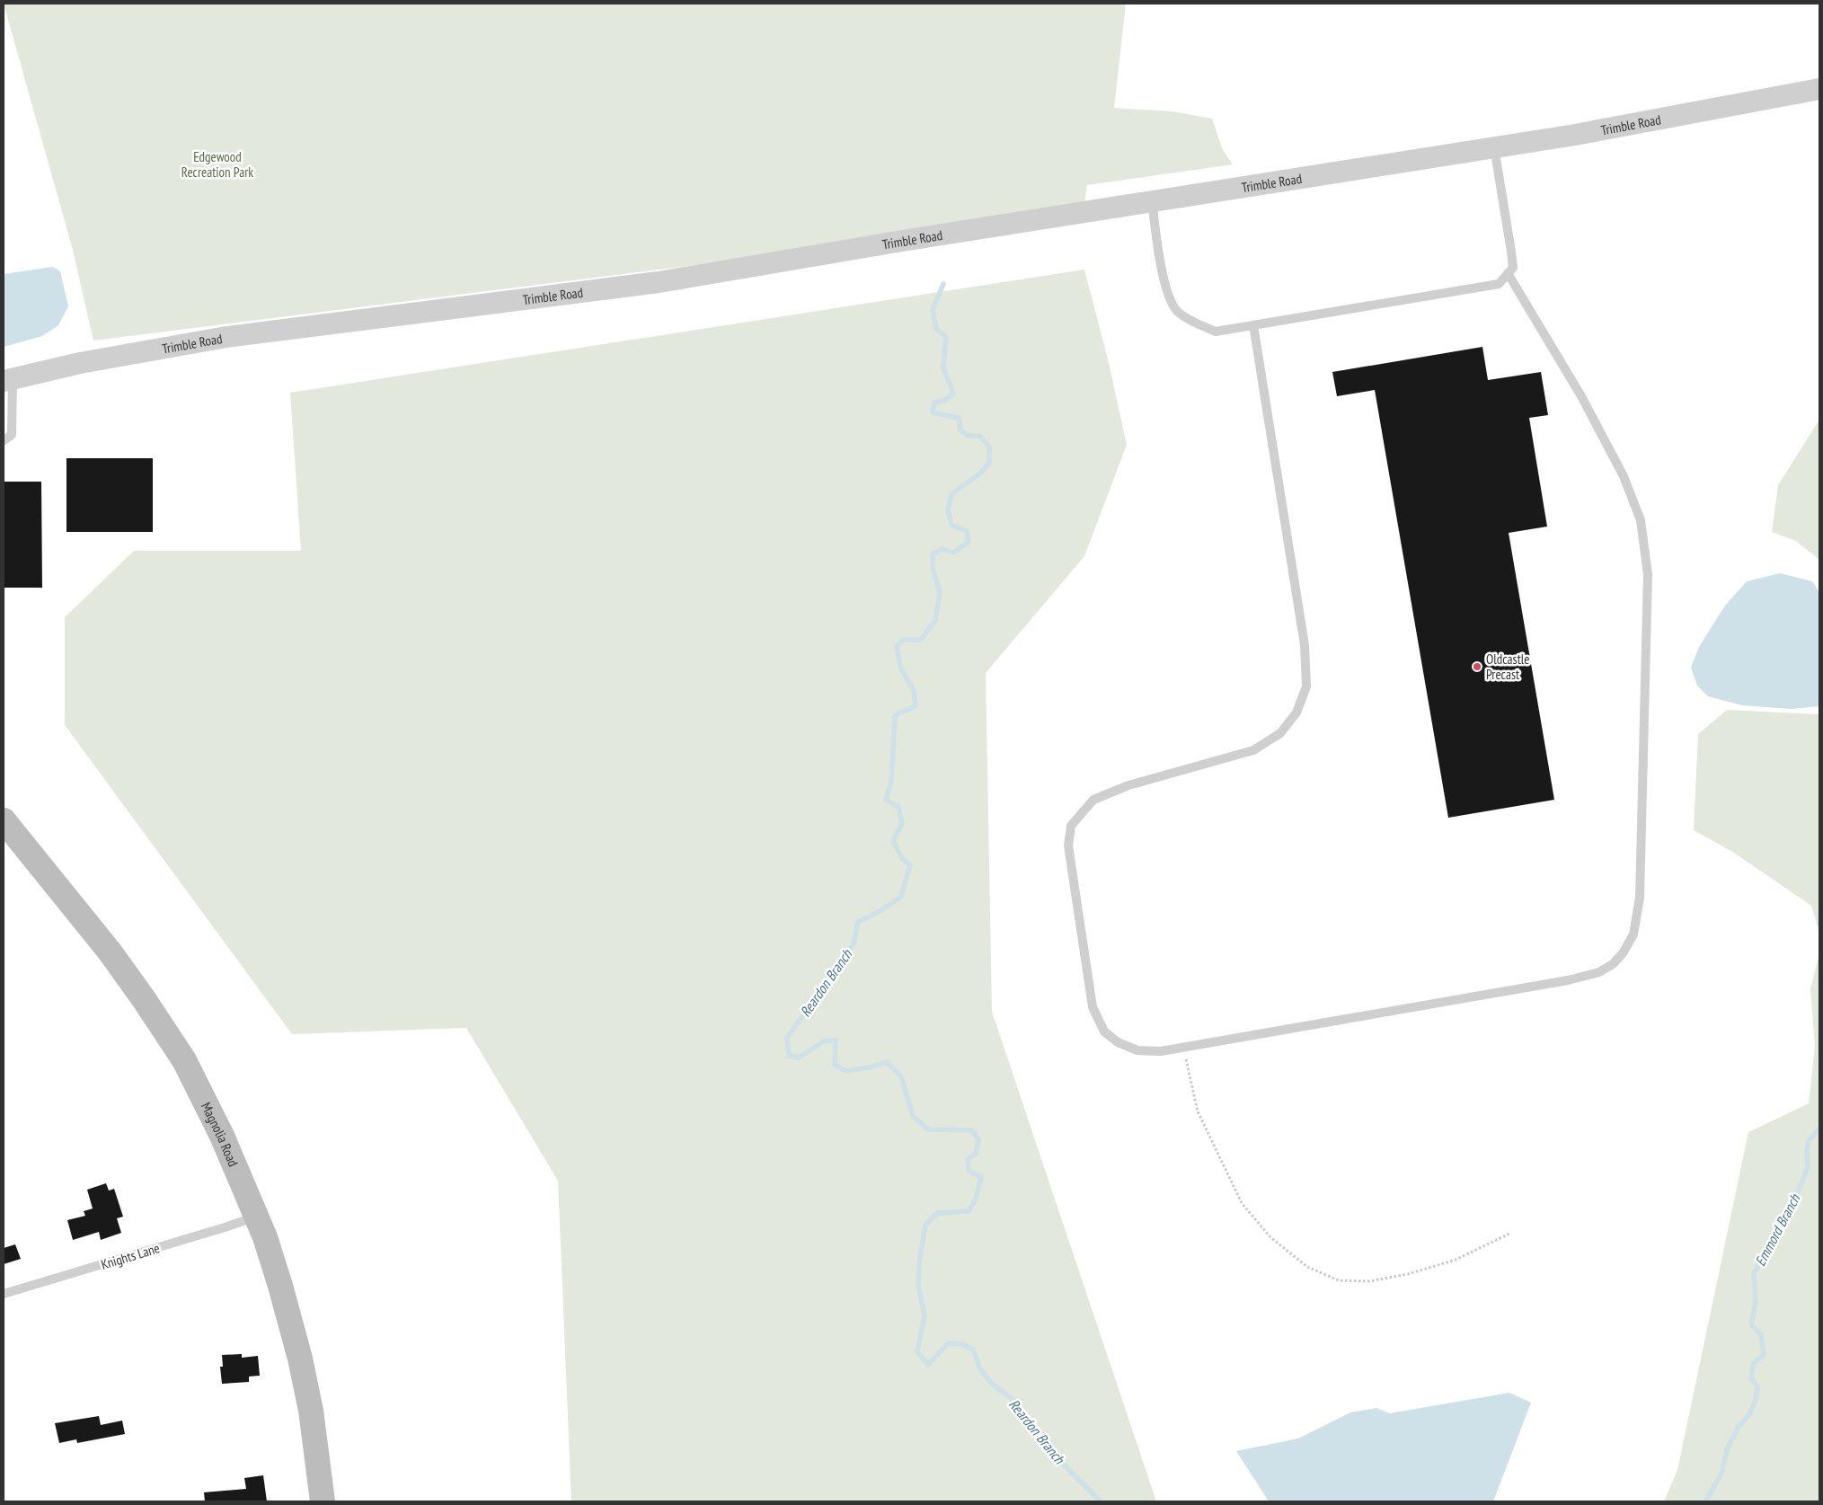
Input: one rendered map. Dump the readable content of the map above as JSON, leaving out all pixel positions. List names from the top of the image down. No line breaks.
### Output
{"streets":{"main road":["Magnolia Road"],"street":["Trimble Road"],"lane":["Knights Lane"]},"crossings":[["Magnolia Road","Knights Lane"]],"water":["Reardon Branch","Emmord Branch"],"parks":["Edgewood Recreation Park"],"places":["Oldcastle Precast"]}
